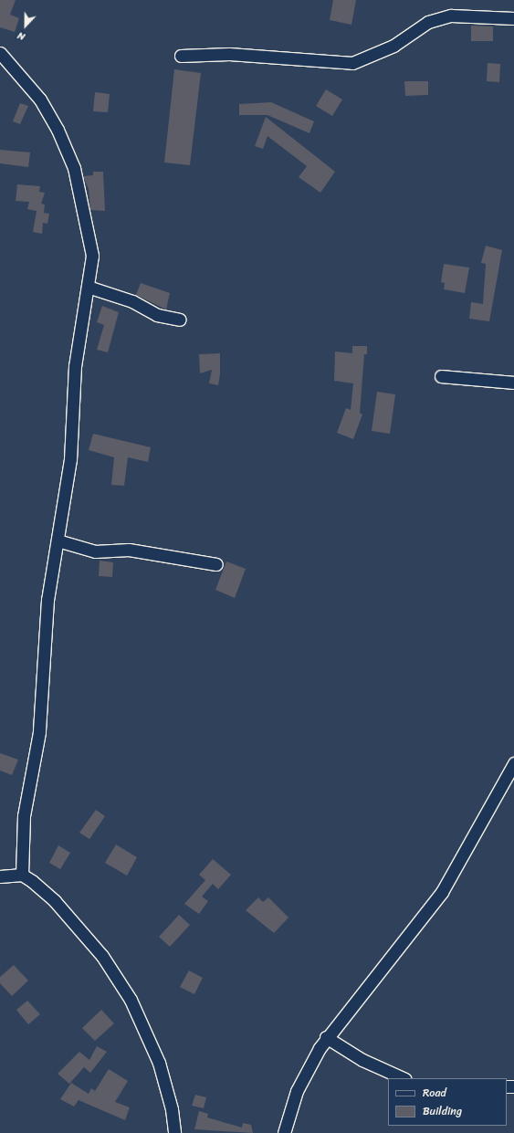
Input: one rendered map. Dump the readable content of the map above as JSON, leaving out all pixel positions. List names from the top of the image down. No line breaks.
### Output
{"legend":["Road","Building"],"north":"bottom"}
